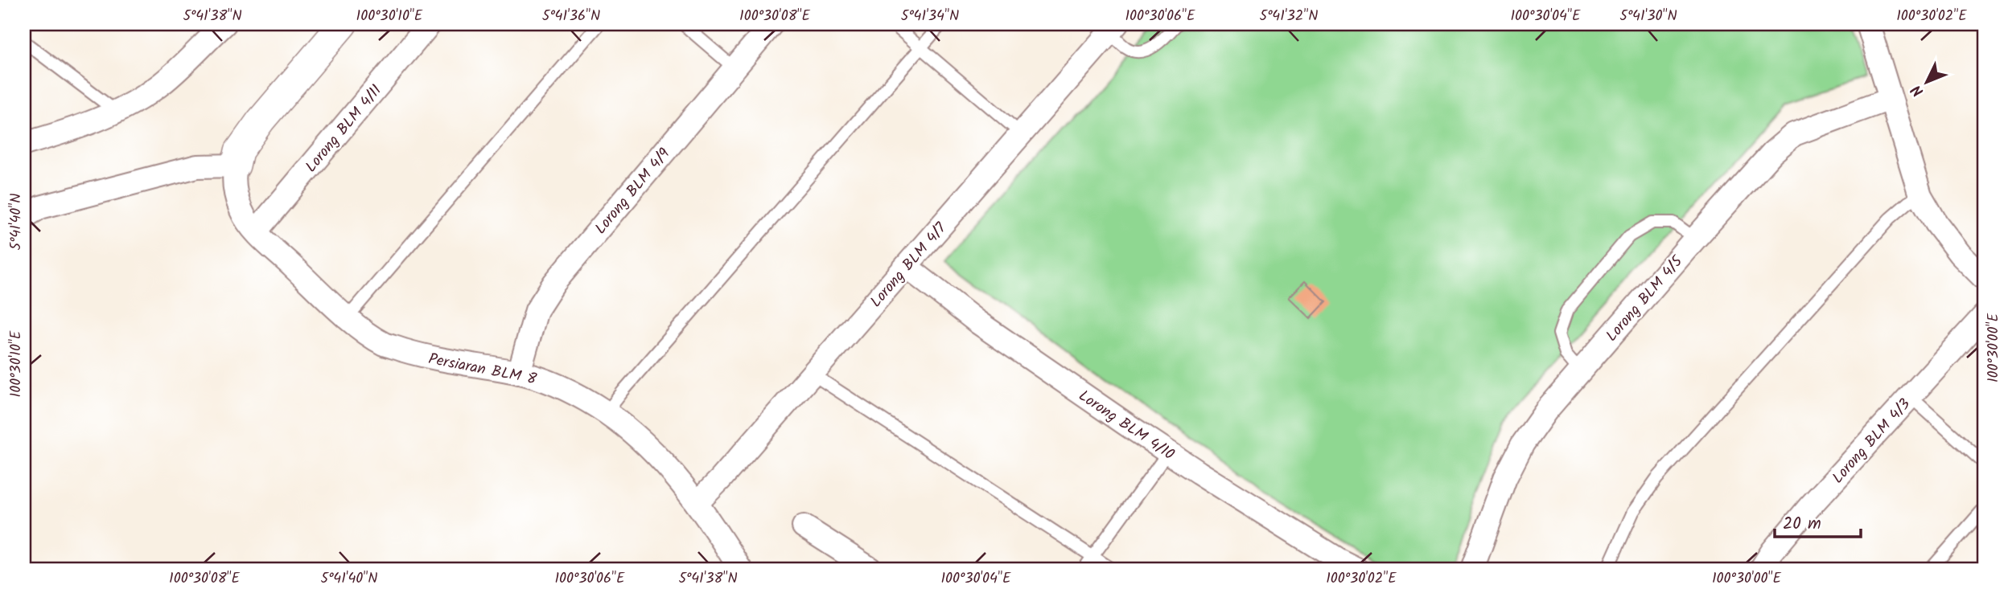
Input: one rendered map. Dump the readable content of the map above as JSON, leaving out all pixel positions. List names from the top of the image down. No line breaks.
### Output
{"streets":{"street":["Lorong BLM 4/11","Lorong BLM 4/9","Lorong BLM 4/7","Lorong BLM 4/5","Persiaran BLM 8","Lorong BLM 4/10","Lorong BLM 4/3"]},"crossings":[["Lorong BLM 4/11","Persiaran BLM 8"],["Lorong BLM 4/9","Persiaran BLM 8"],["Lorong BLM 4/7","Persiaran BLM 8"],["Lorong BLM 4/7","Lorong BLM 4/10"]],"scale_bar":"20 m","north":"bottom left","coordinates":["5°41'38\"N","100°30'10\"E","5°41'36\"N","100°30'08\"E","5°41'34\"N","100°30'06\"E","5°41'32\"N","100°30'04\"E","5°41'30\"N","100°30'02\"E","5°41'40\"N","100°30'00\"E"]}
